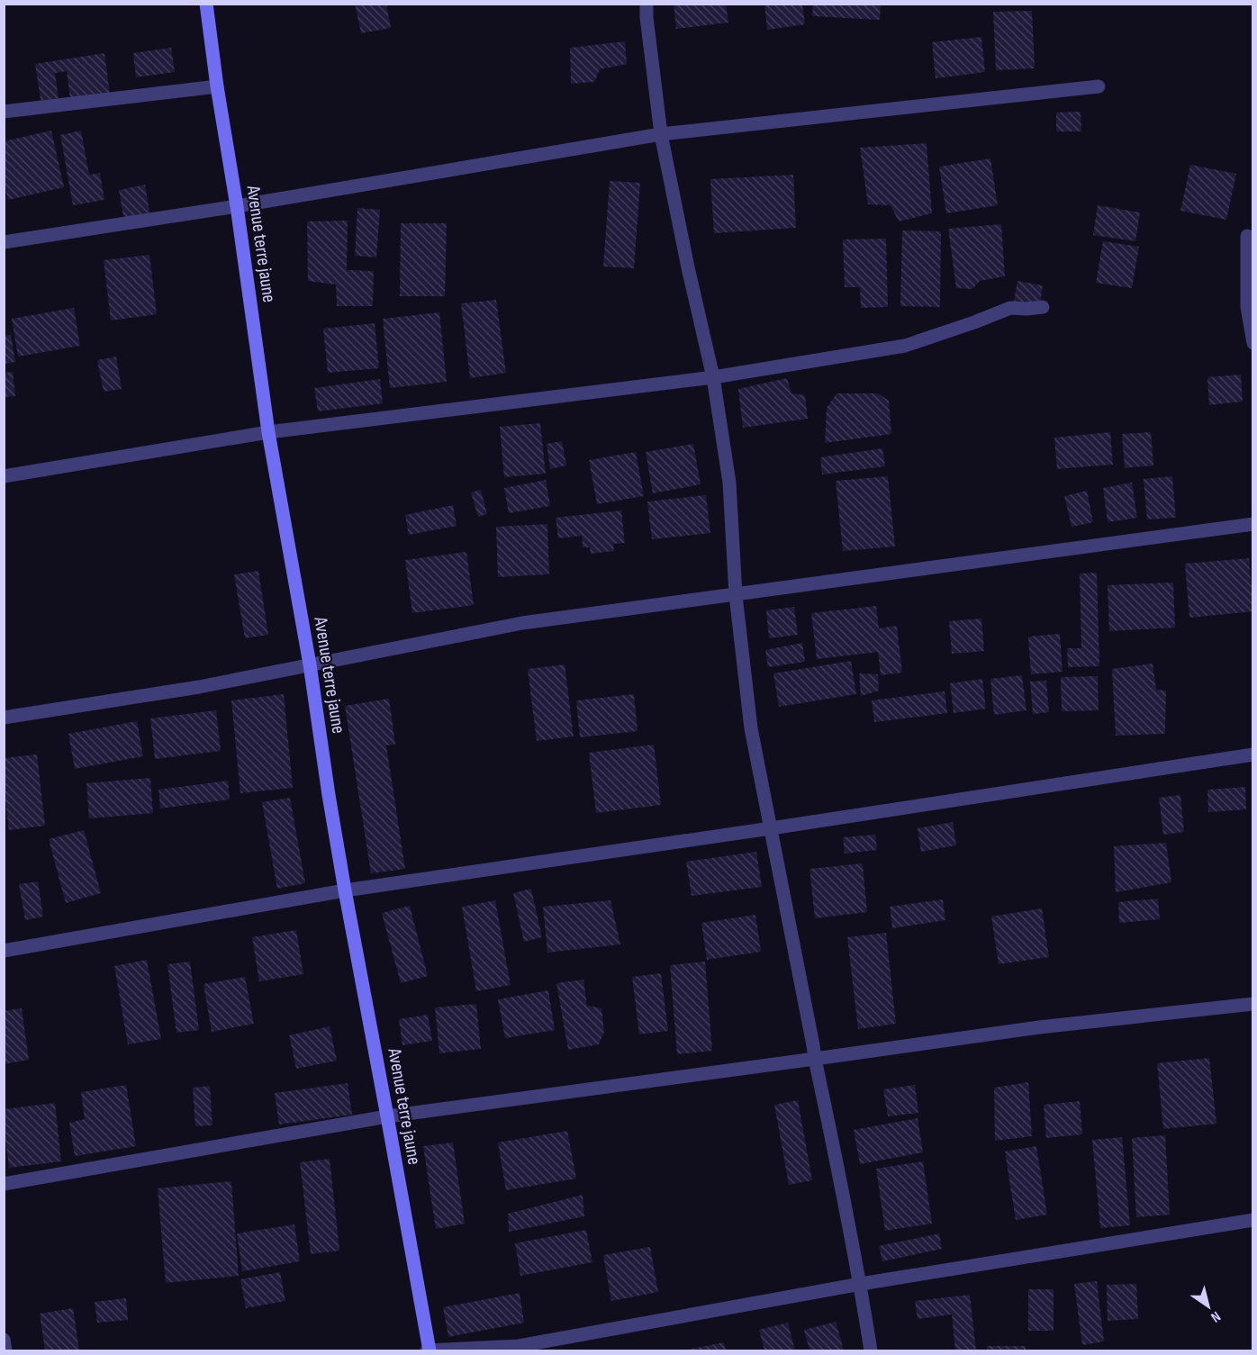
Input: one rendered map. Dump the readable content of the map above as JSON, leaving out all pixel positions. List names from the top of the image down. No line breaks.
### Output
{"streets":{"street":["Avenue terre jaune"]},"north":"bottom right"}
